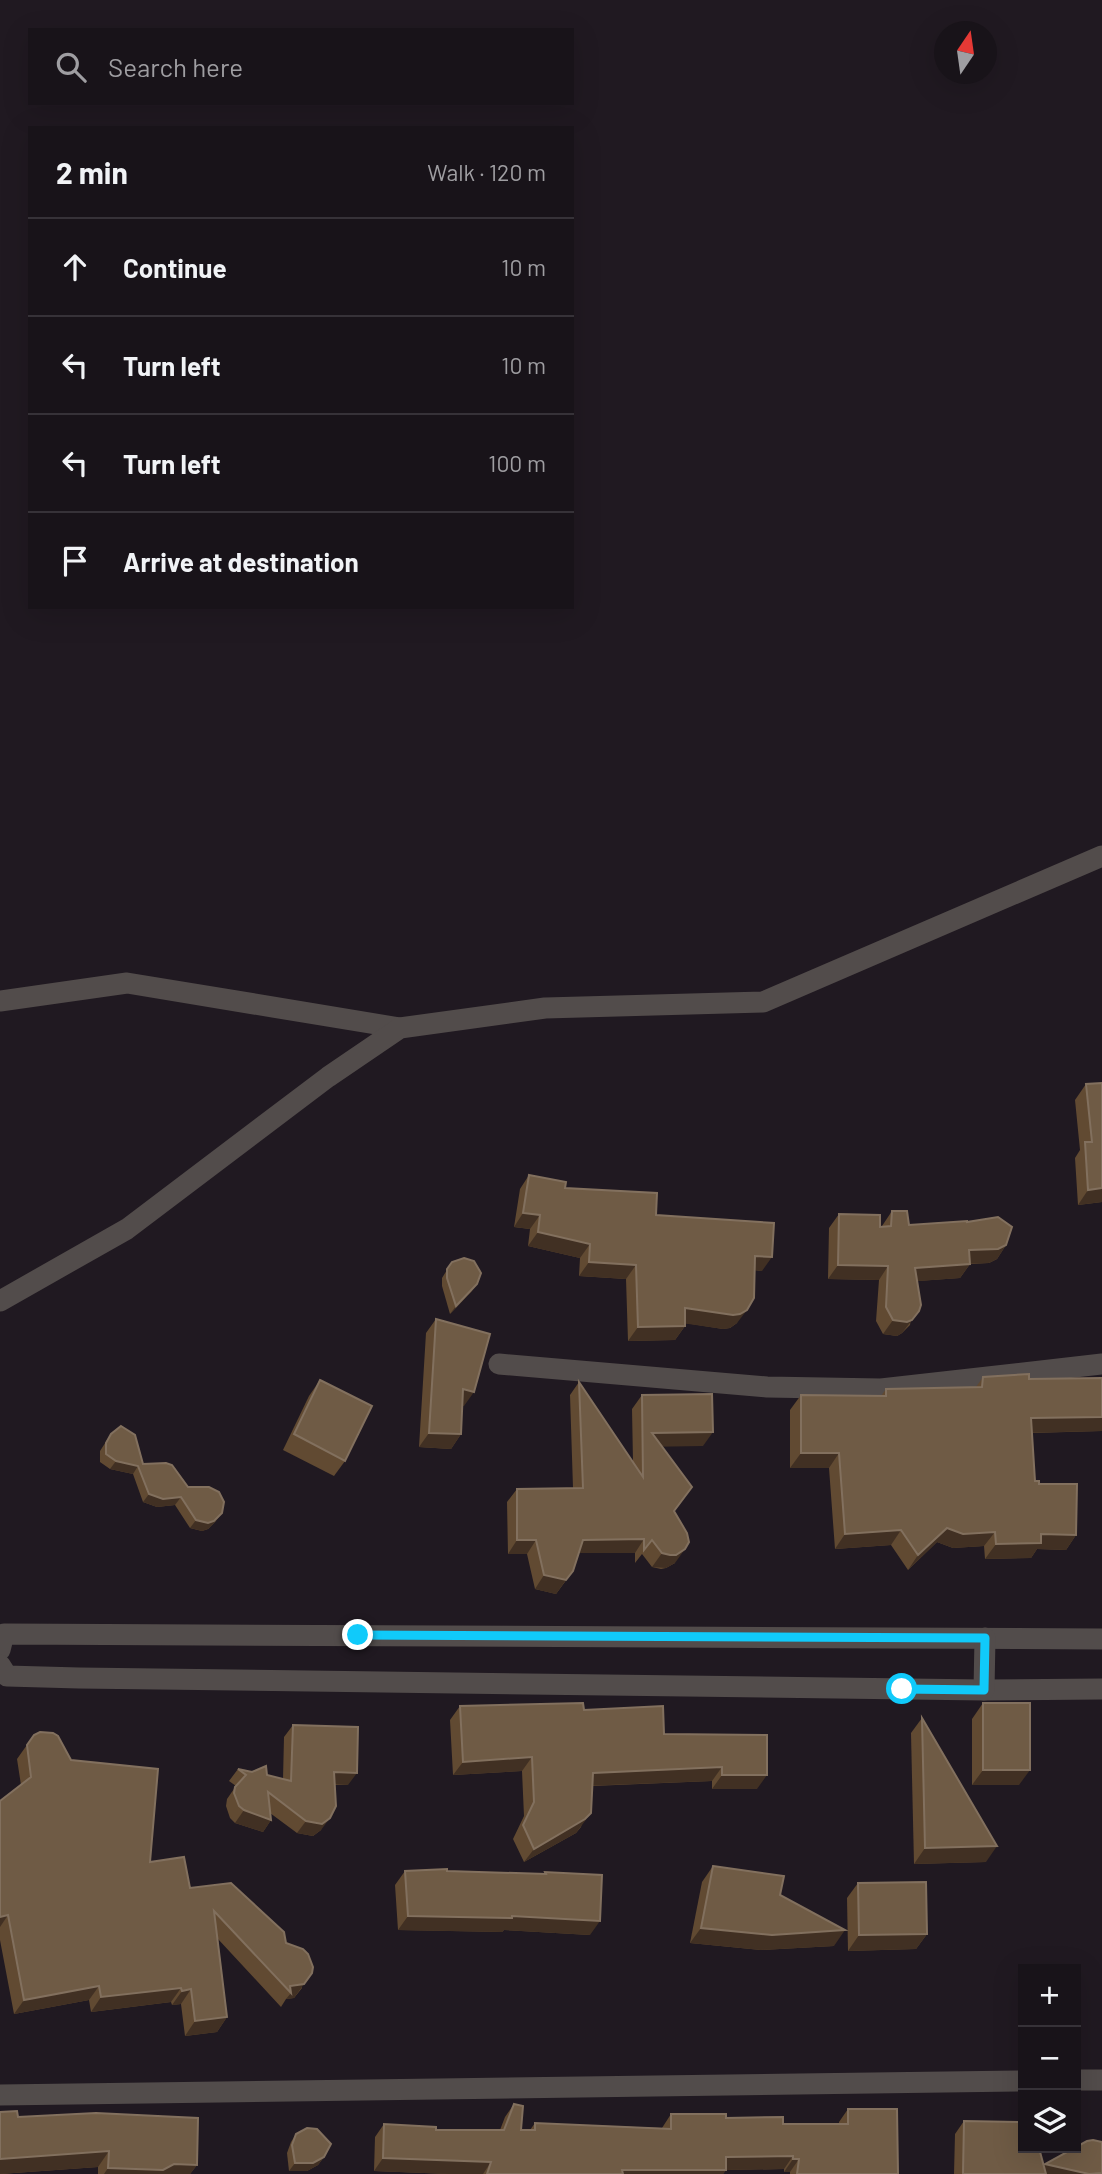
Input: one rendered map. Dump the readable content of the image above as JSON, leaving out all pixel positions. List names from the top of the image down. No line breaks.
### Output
{"north":"top","page":{"search":"Search here","heading":["2 min","Walk · 120 m"],"list":[["Continue","10 m"],["Turn left","10 m"],["Turn left","100 m"],"Arrive at destination"],"map_buttons":["+","−"]}}
